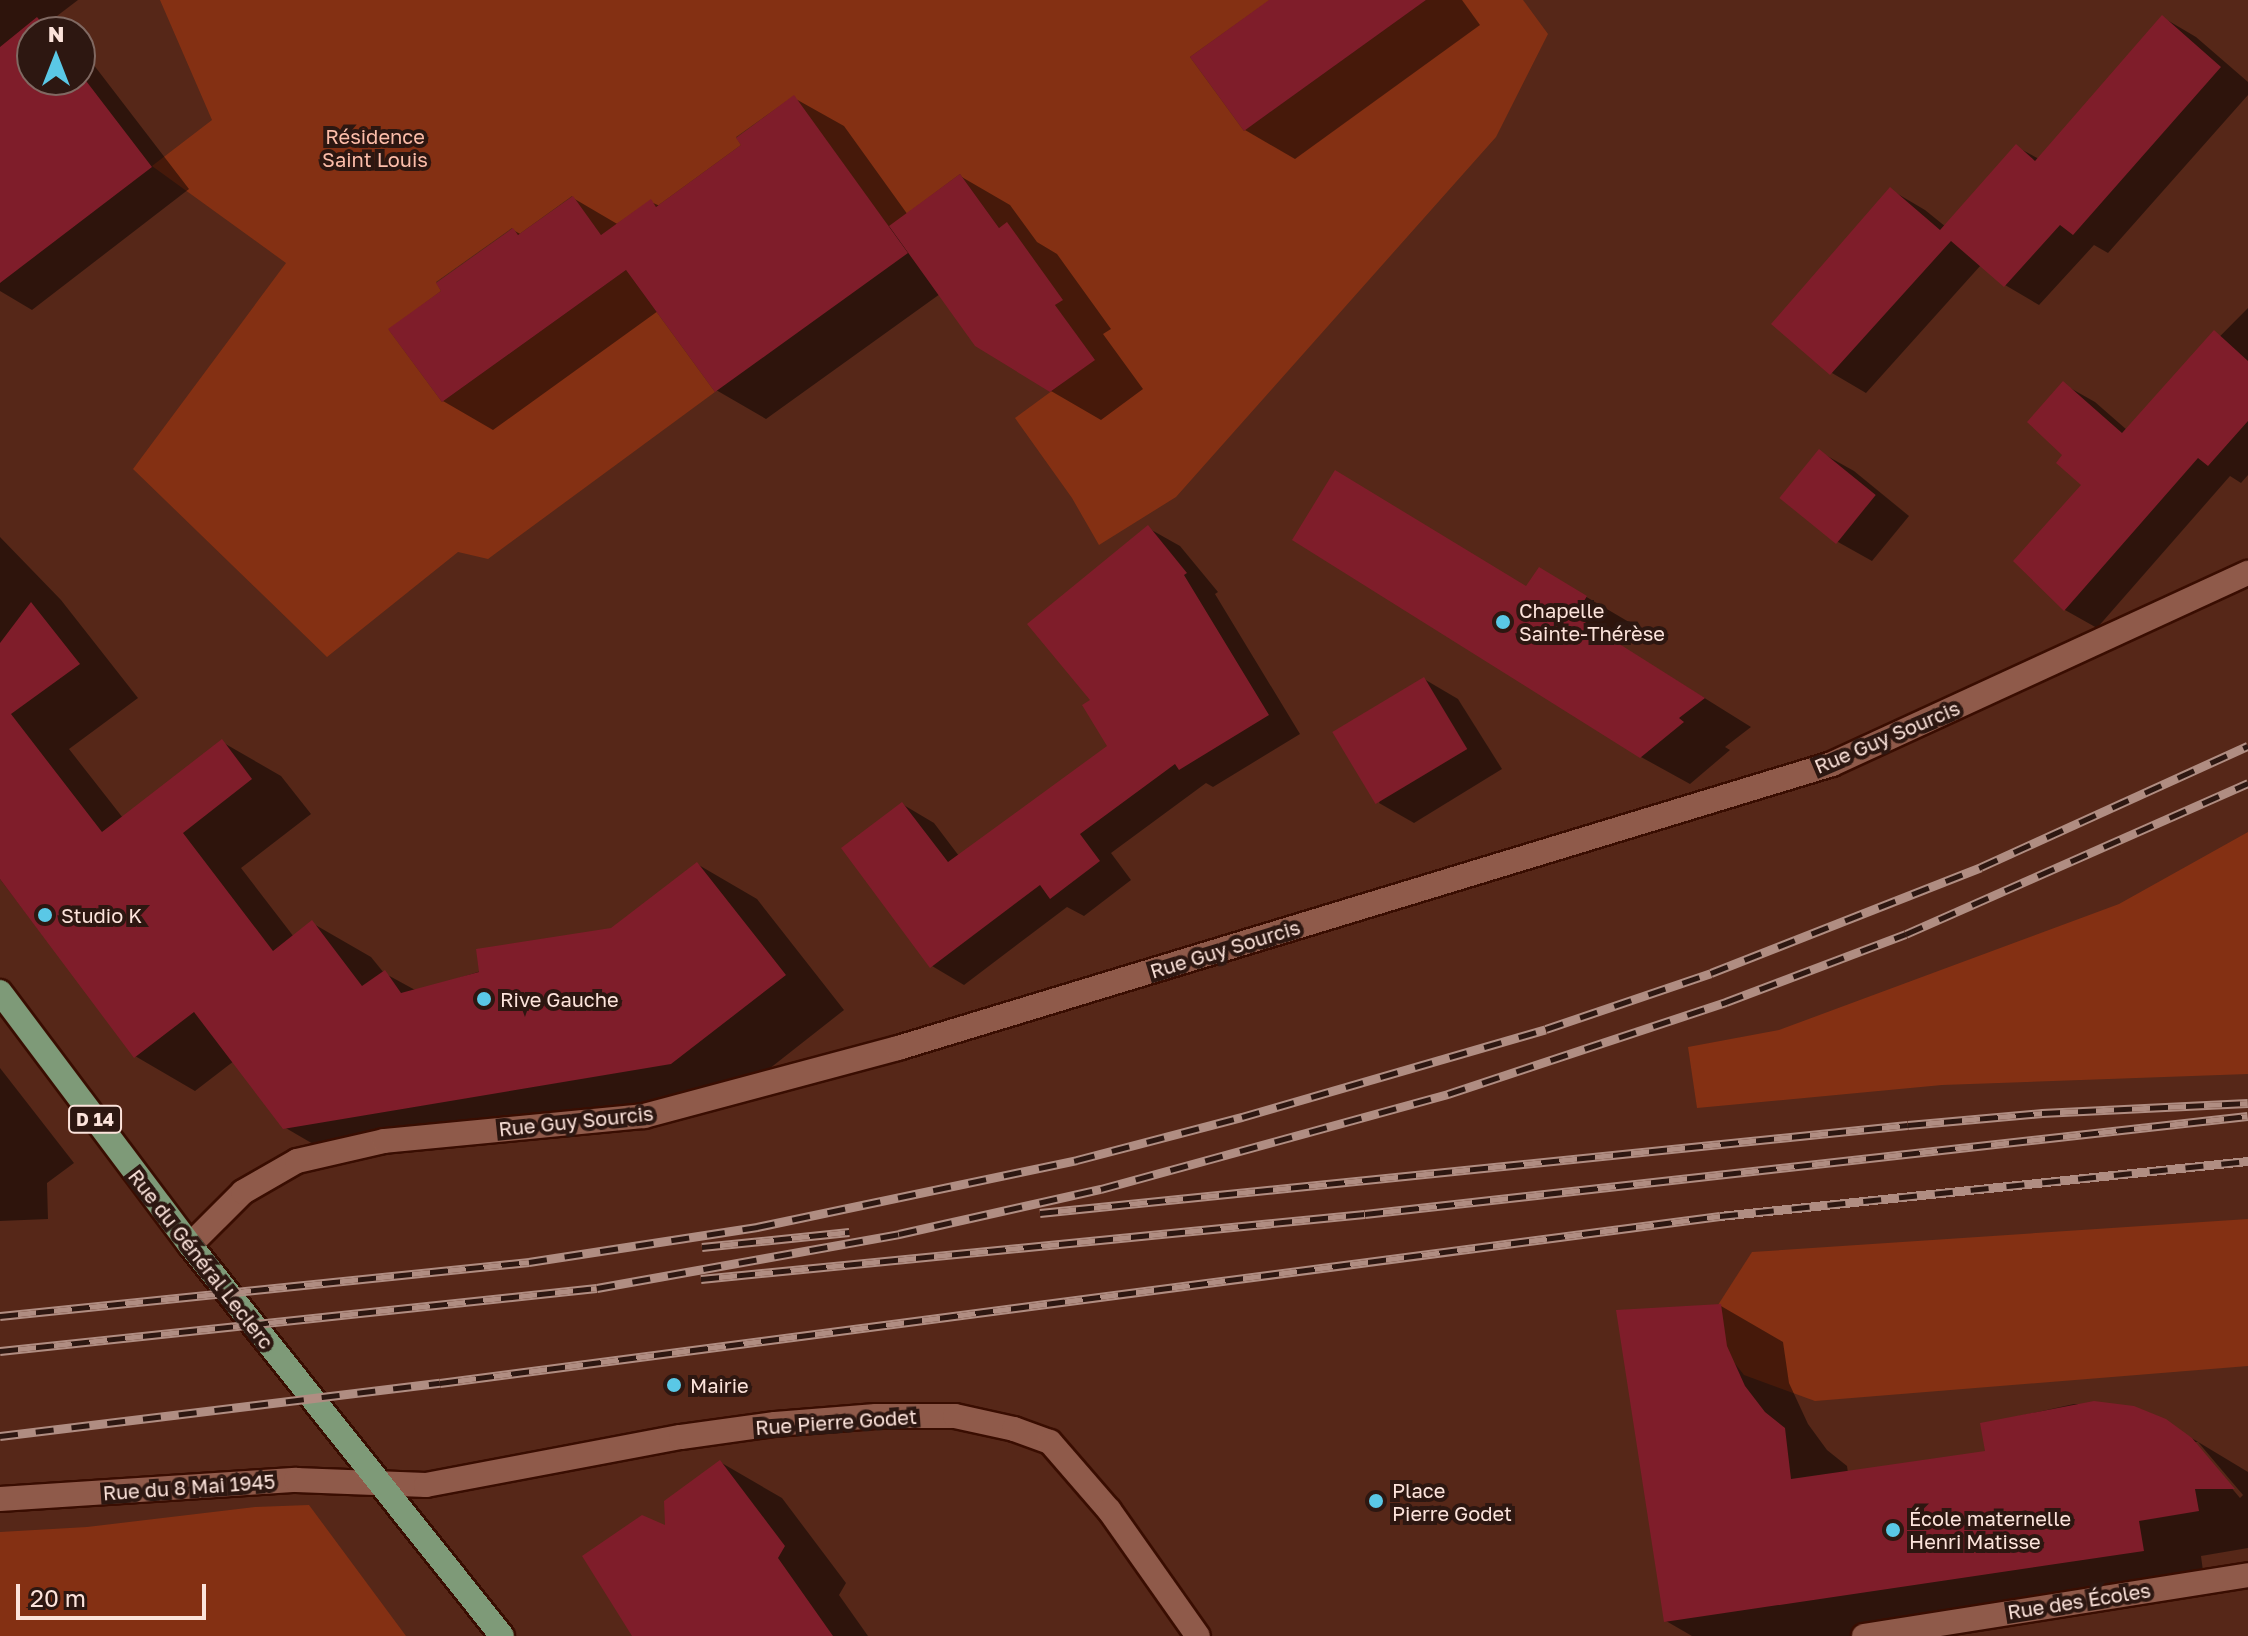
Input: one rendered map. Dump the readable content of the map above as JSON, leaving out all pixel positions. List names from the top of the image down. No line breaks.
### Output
{"streets":{"main road":["D 14","Rue du Général Leclerc"],"street":["Rue Guy Sourcis","Rue Pierre Godet","Rue du 8 Mai 1945","Rue des Écoles"]},"crossings":[["Rue Guy Sourcis","Rue du Général Leclerc"],["D 14","Rue du Général Leclerc"],["D 14","Rue Pierre Godet"],["D 14","Rue du 8 Mai 1945"],["Rue du Général Leclerc","Rue Pierre Godet"],["Rue du Général Leclerc","Rue du 8 Mai 1945"],["Rue Pierre Godet","Rue du 8 Mai 1945"]],"parks":["Résidence Saint Louis"],"places":["Chapelle Sainte-Thérèse","Studio K","Rive Gauche","Mairie","Place Pierre Godet","École maternelle Henri Matisse"],"scale_bar":"20 m","north":"top"}
